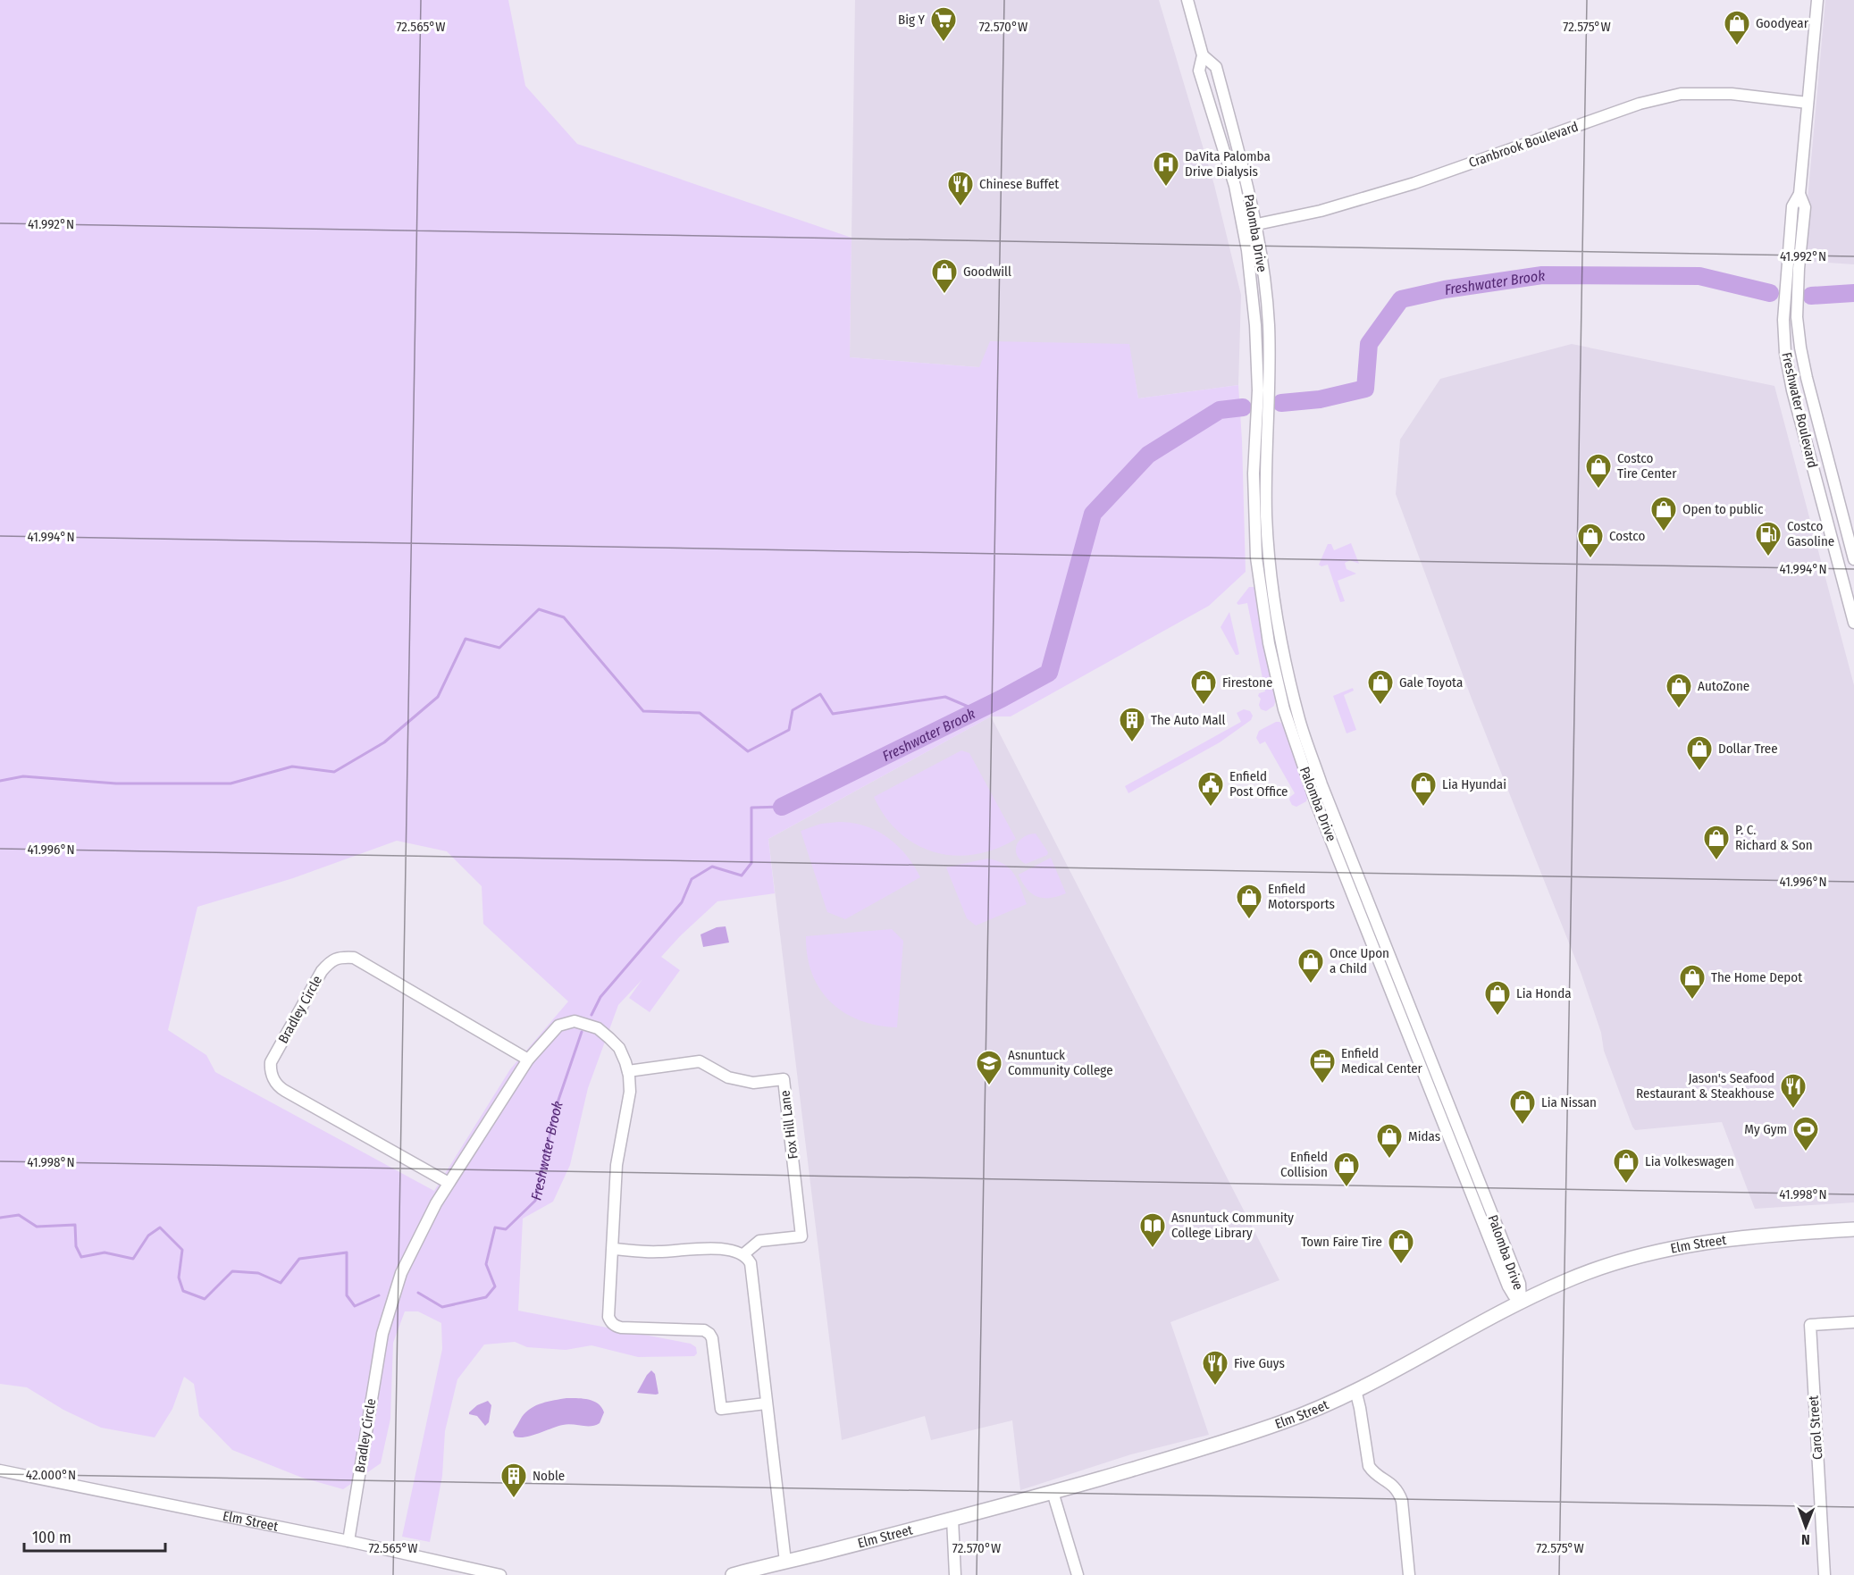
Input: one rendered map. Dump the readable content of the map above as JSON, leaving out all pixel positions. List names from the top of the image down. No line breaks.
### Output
{"streets":{"main road":["Elm Street"],"street":["Cranbrook Boulevard","Palomba Drive","Freshwater Boulevard","Bradley Circle","Fox Hill Lane","Carol Street"]},"crossings":[["Cranbrook Boulevard","Palomba Drive"],["Cranbrook Boulevard","Freshwater Boulevard"],["Palomba Drive","Elm Street"],["Bradley Circle","Fox Hill Lane"],["Bradley Circle","Elm Street"]],"water":["Freshwater Brook"],"places":{"supermarket":["Big Y"],"shop":["Goodyear","Goodwill","Costco Tire Center","Open to public","Costco","Firestone","Gale Toyota","AutoZone","Dollar Tree","Lia Hyundai","P. C. Richard & Son","Enfield Motorsports","Once Upon a Child","The Home Depot","Lia Honda","Lia Nissan","Midas","Lia Volkeswagen","Enfield Collision","Town Faire Tire"],"hospital":["DaVita Palomba Drive Dialysis"],"restaurant":["Chinese Buffet","Jason's Seafood Restaurant & Steakhouse","Five Guys"],"fuel station":["Costco Gasoline"],"building":["The Auto Mall","Noble"],"public building":["Enfield Post Office"],"office":["Enfield Medical Center"],"school or university":["Asnuntuck Community College"],"sports":["My Gym"],"library":["Asnuntuck Community College Library"]},"scale_bar":"100 m","north":"bottom","coordinates":["72.565°W","72.570°W","72.575°W","41.992°N","41.994°N","41.996°N","41.998°N","42.000°N"]}
